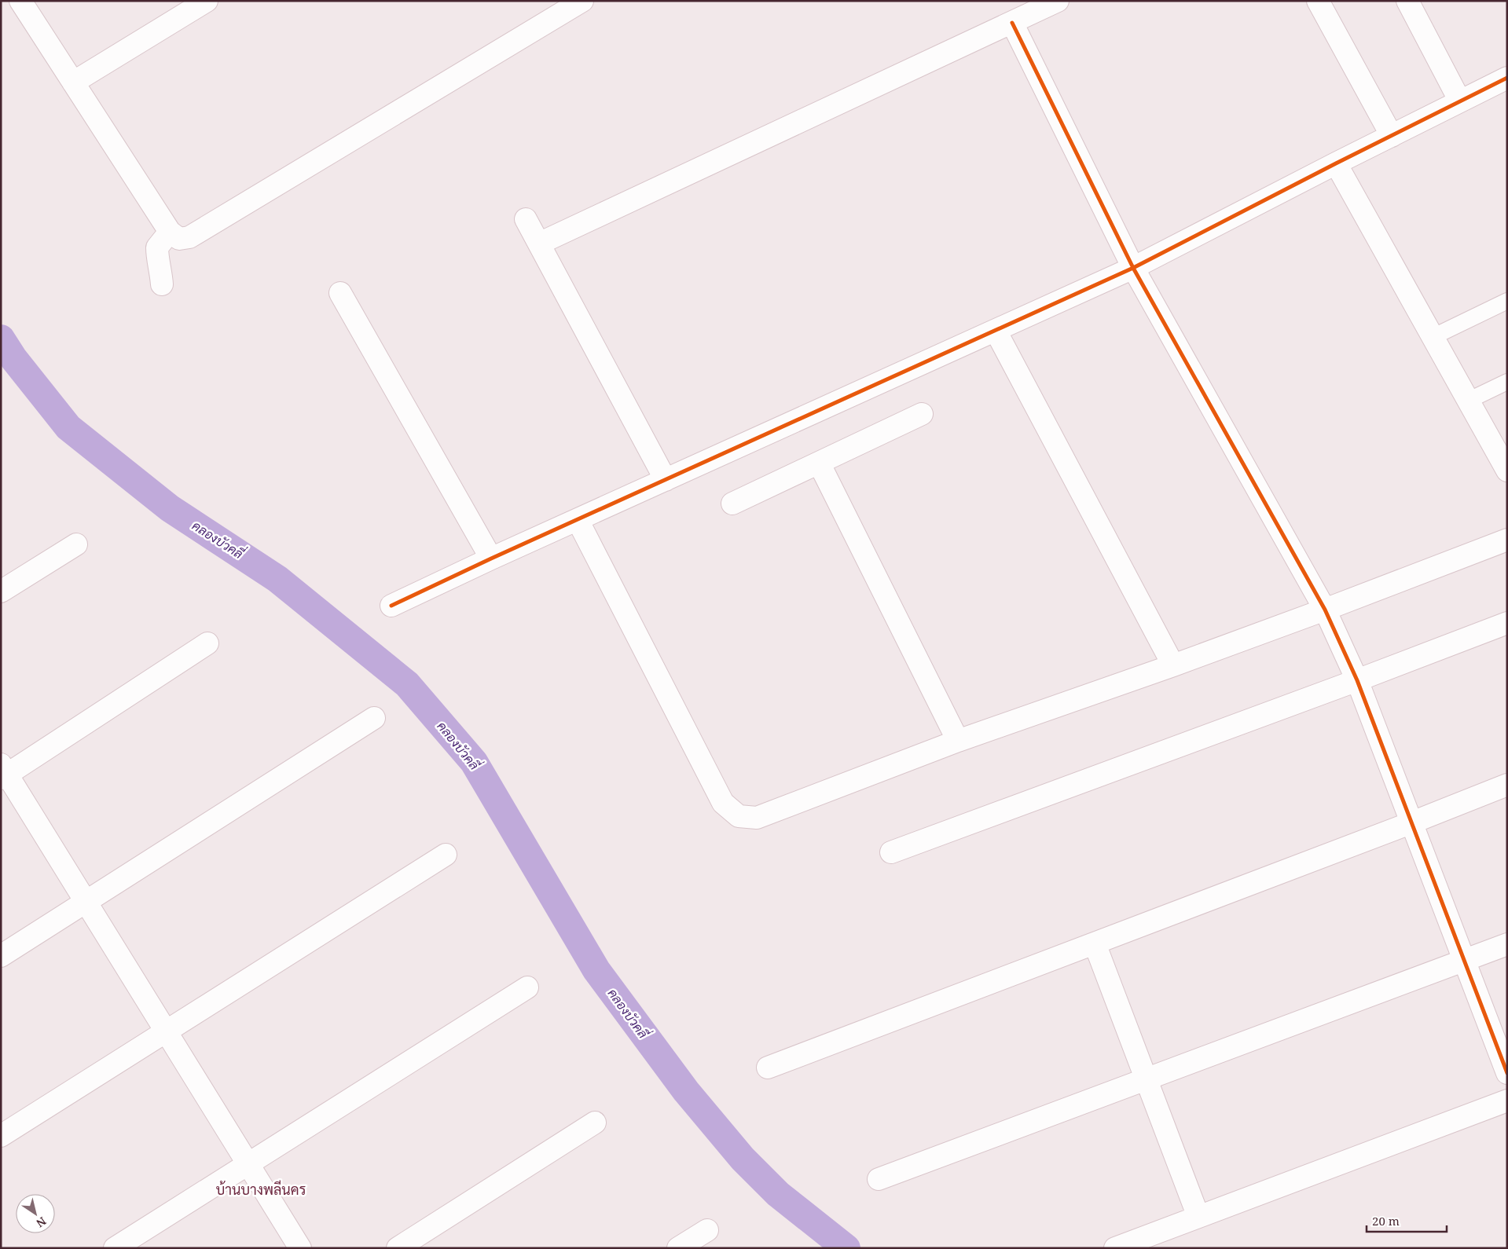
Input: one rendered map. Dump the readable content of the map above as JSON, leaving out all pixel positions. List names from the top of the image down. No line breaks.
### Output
{"districts":["บ้านบางพลีนคร"],"water":["คลองบัวคลี่"],"scale_bar":"20 m","north":"bottom right"}
